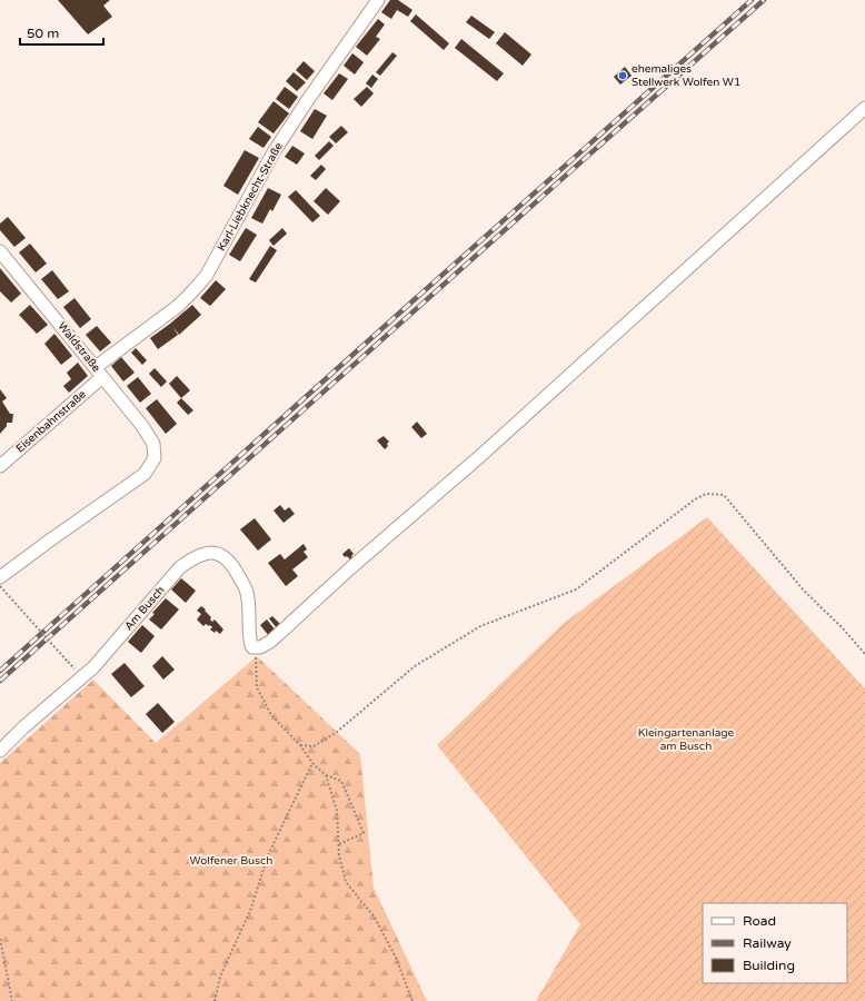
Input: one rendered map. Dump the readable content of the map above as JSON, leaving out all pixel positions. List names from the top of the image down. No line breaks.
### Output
{"streets":{"street":["Karl-Liebknecht-Straße","Waldstraße","Eisenbahnstraße","Am Busch"]},"crossings":[["Karl-Liebknecht-Straße","Waldstraße"],["Karl-Liebknecht-Straße","Eisenbahnstraße"],["Waldstraße","Eisenbahnstraße"]],"parks":["Kleingartenanlage am Busch","Wolfener Busch"],"places":["ehemaliges Stellwerk Wolfen W1"],"legend":["Road","Railway","Building"],"scale_bar":"50 m"}
